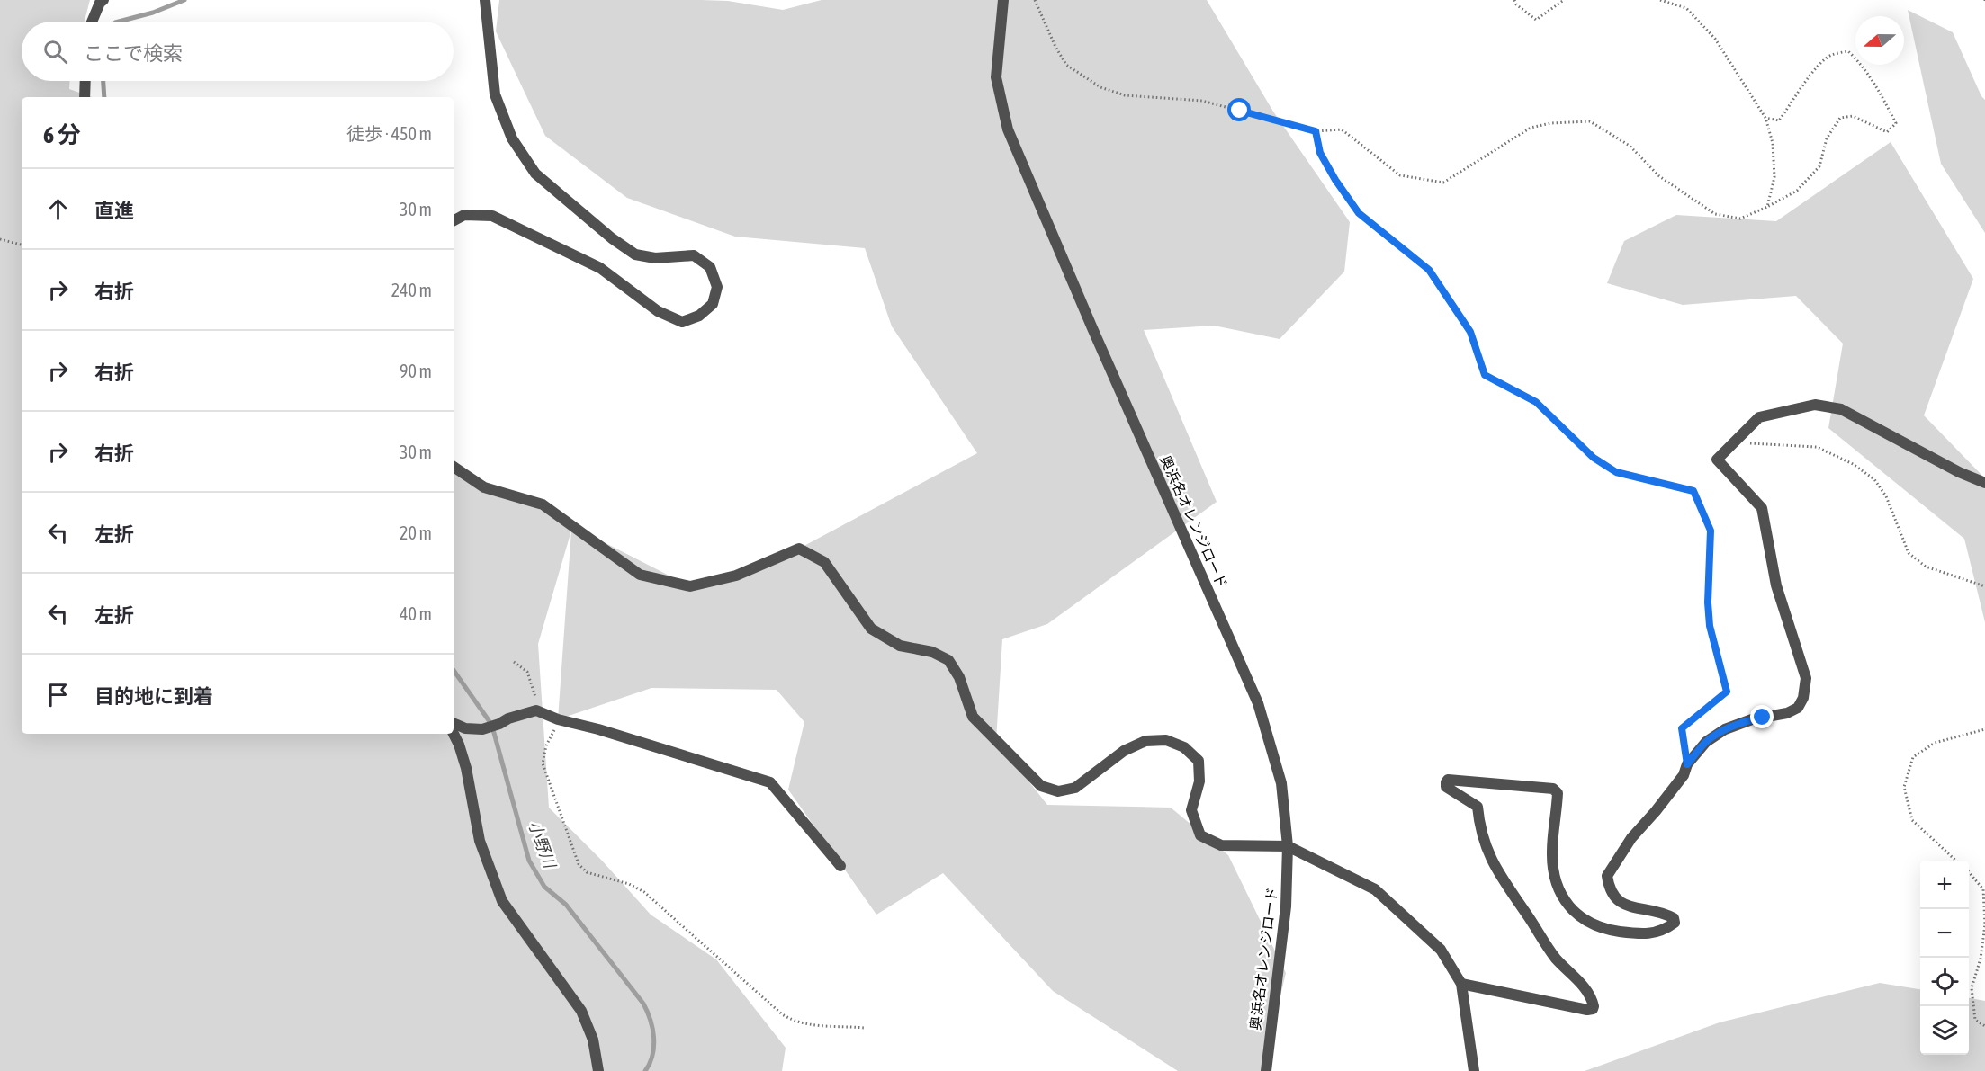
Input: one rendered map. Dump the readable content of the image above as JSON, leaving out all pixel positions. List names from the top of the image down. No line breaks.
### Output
{"streets":{"street":["奥浜名オレンジロード"]},"water":["小野川"],"north":"left","page":{"search":"ここで検索","heading":["6 分","徒歩 · 450 m"],"list":[["直進","30 m"],["右折","240 m"],["右折","90 m"],["右折","30 m"],["左折","20 m"],["左折","40 m"],"目的地に到着"],"map_buttons":["+","−"]}}
